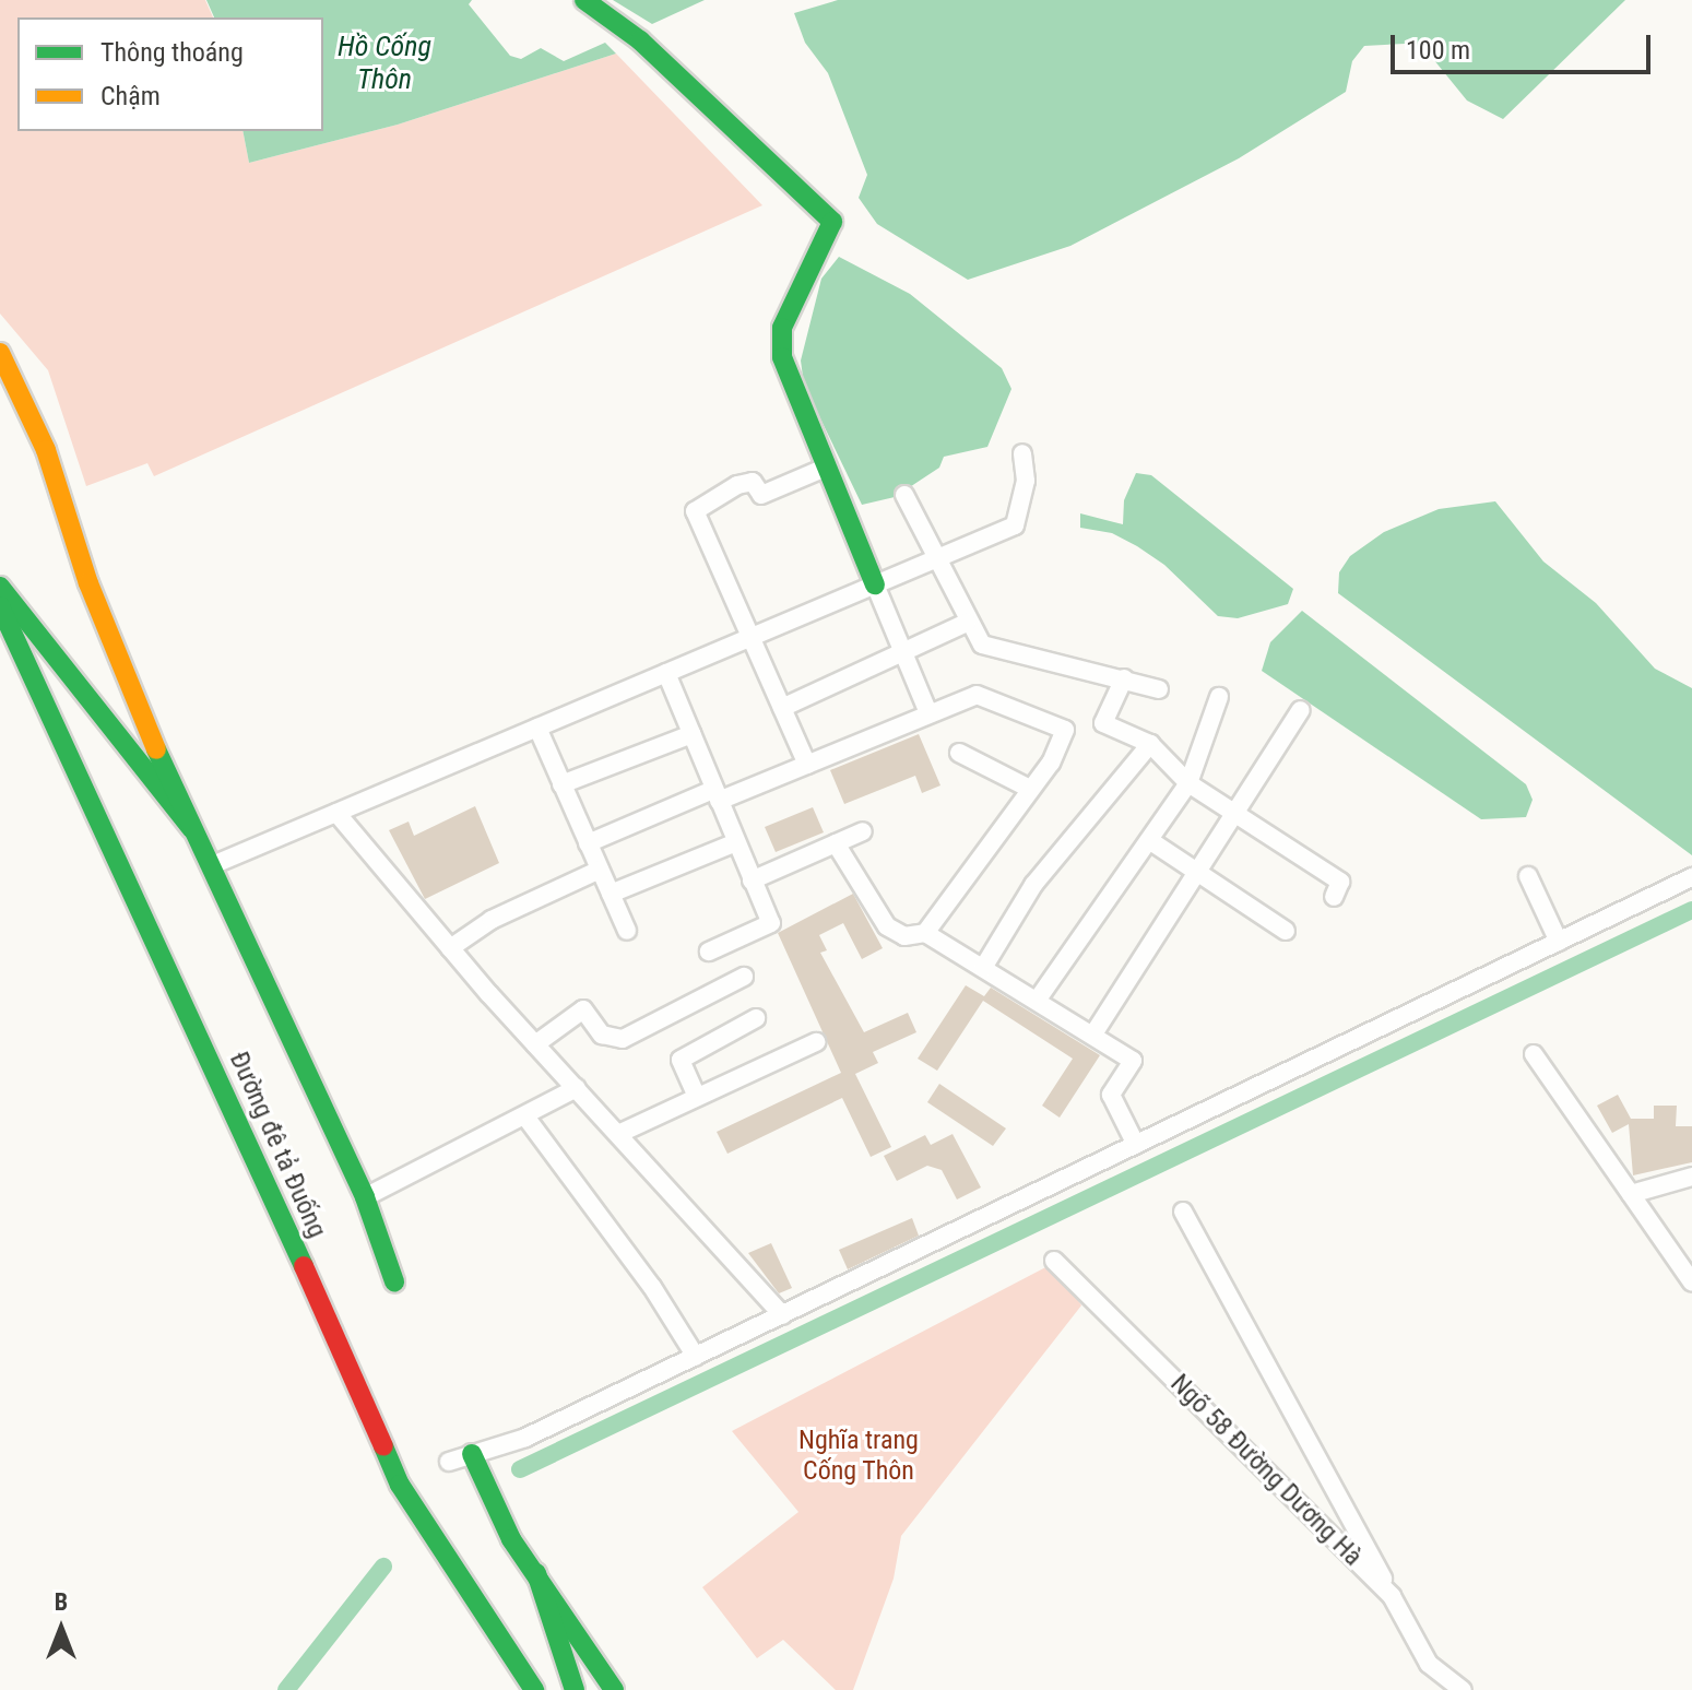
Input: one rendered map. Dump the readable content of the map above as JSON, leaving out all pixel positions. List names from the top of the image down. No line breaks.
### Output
{"streets":{"street":["Đường đê tả Đuống","Ngõ 58 Đường Dương Hà"]},"water":["Hồ Cống Thôn"],"parks":["Nghĩa trang Cống Thôn"],"legend":["Thông thoáng","Chậm"],"scale_bar":"100 m","north":"top"}
